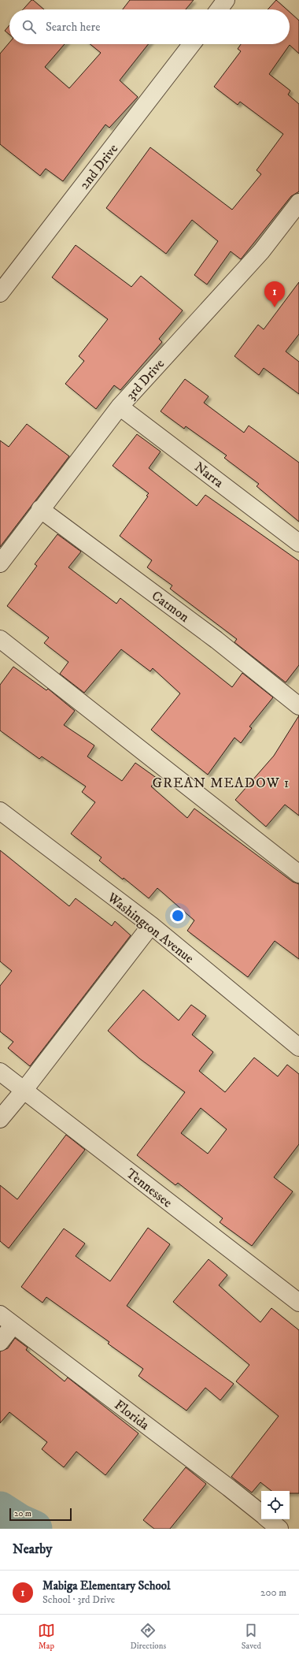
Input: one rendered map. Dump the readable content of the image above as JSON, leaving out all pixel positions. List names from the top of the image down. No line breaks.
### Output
{"streets":{"street":["2nd Drive","3rd Drive","Narra","Catmon","Washington Avenue","Tennessee","Florida"]},"crossings":[["3rd Drive","Narra"],["3rd Drive","Catmon"]],"districts":["GREAN MEADOW 1"],"scale_bar":"20 m","page":{"search":"Search here","pins":"1","scale":"20 m","heading":"Nearby","list":[{"mark":"1","name":"Mabiga Elementary School","note":"School · 3rd Drive","value":"200 m"}],"nav":["Map","Directions","Saved"]}}
